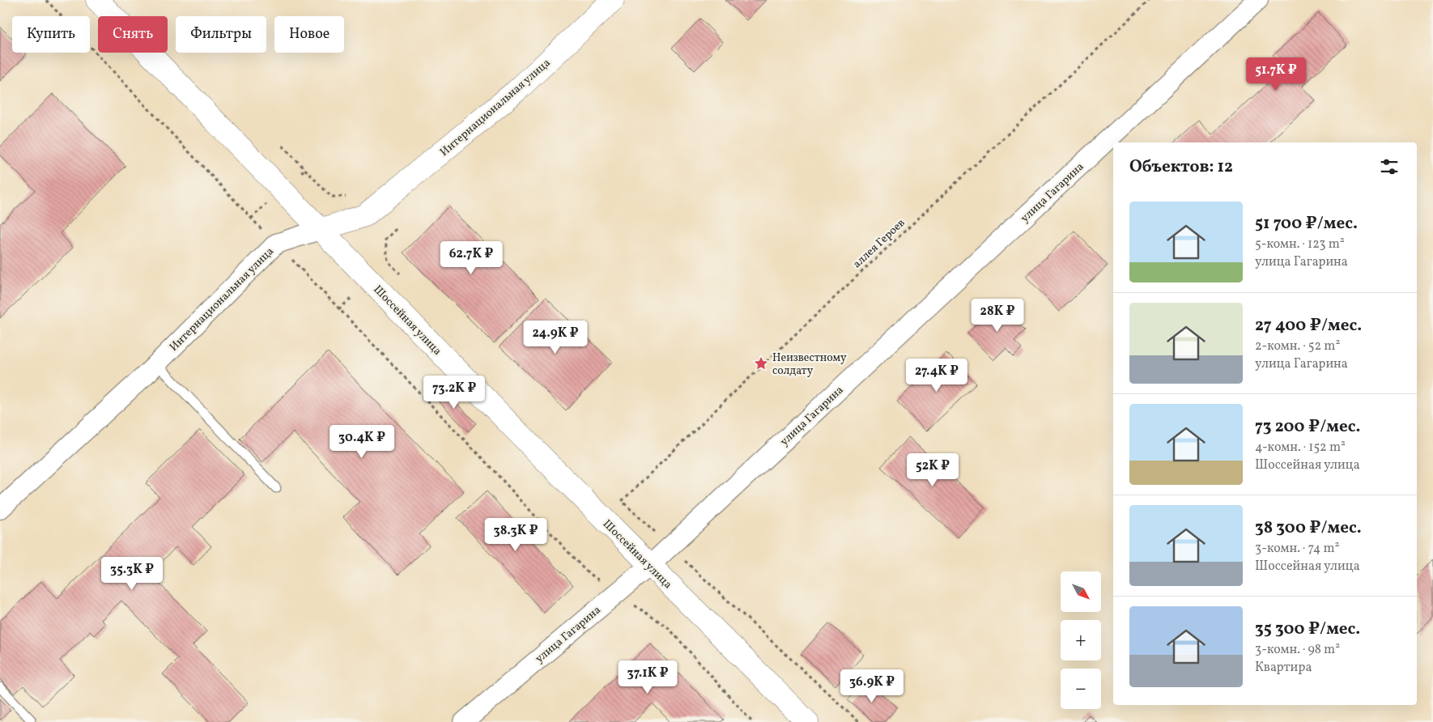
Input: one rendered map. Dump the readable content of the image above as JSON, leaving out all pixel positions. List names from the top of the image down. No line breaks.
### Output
{"streets":{"main road":["Интернациональная улица","Шоссейная улица"],"street":["улица Гагарина"],"path":["аллея Героев"]},"crossings":[["Интернациональная улица","Шоссейная улица"],["улица Гагарина","аллея Героев"],["улица Гагарина","Шоссейная улица"]],"places":{"place":["Неизвестному солдату"]},"north":"bottom right","page":{"chip":["Купить","Снять","Фильтры","Новое"],"price":["51.7K ₽","62.7K ₽","28K ₽","24.9K ₽","27.4K ₽","73.2K ₽","30.4K ₽","52K ₽","38.3K ₽","35.3K ₽","37.1K ₽","36.9K ₽"],"heading":"Объектов: 12","list":[{"name":"51 700 ₽/мес.","note":"5-комн. · 123 m² · улица Гагарина"},{"name":"27 400 ₽/мес.","note":"2-комн. · 52 m² · улица Гагарина"},{"name":"73 200 ₽/мес.","note":"4-комн. · 152 m² · Шоссейная улица"},{"name":"38 300 ₽/мес.","note":"3-комн. · 74 m² · Шоссейная улица"},{"name":"35 300 ₽/мес.","note":"3-комн. · 98 m² · Квартира"}],"map_buttons":["+","−"]}}
